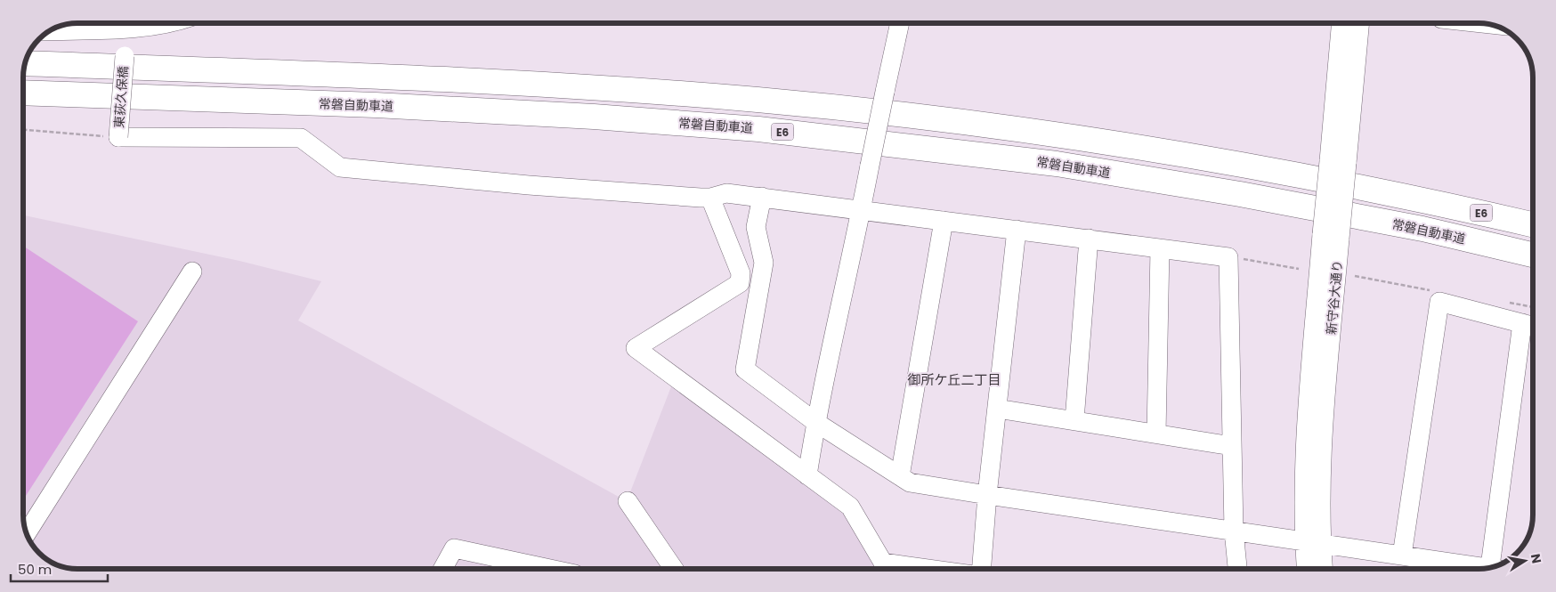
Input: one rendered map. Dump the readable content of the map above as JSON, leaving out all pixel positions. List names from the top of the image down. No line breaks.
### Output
{"streets":{"highway":["常磐自動車道","E6"],"street":["東荻久保橋","新守谷大通り"]},"districts":["御所ケ丘二丁目"],"scale_bar":"50 m","north":"right"}
